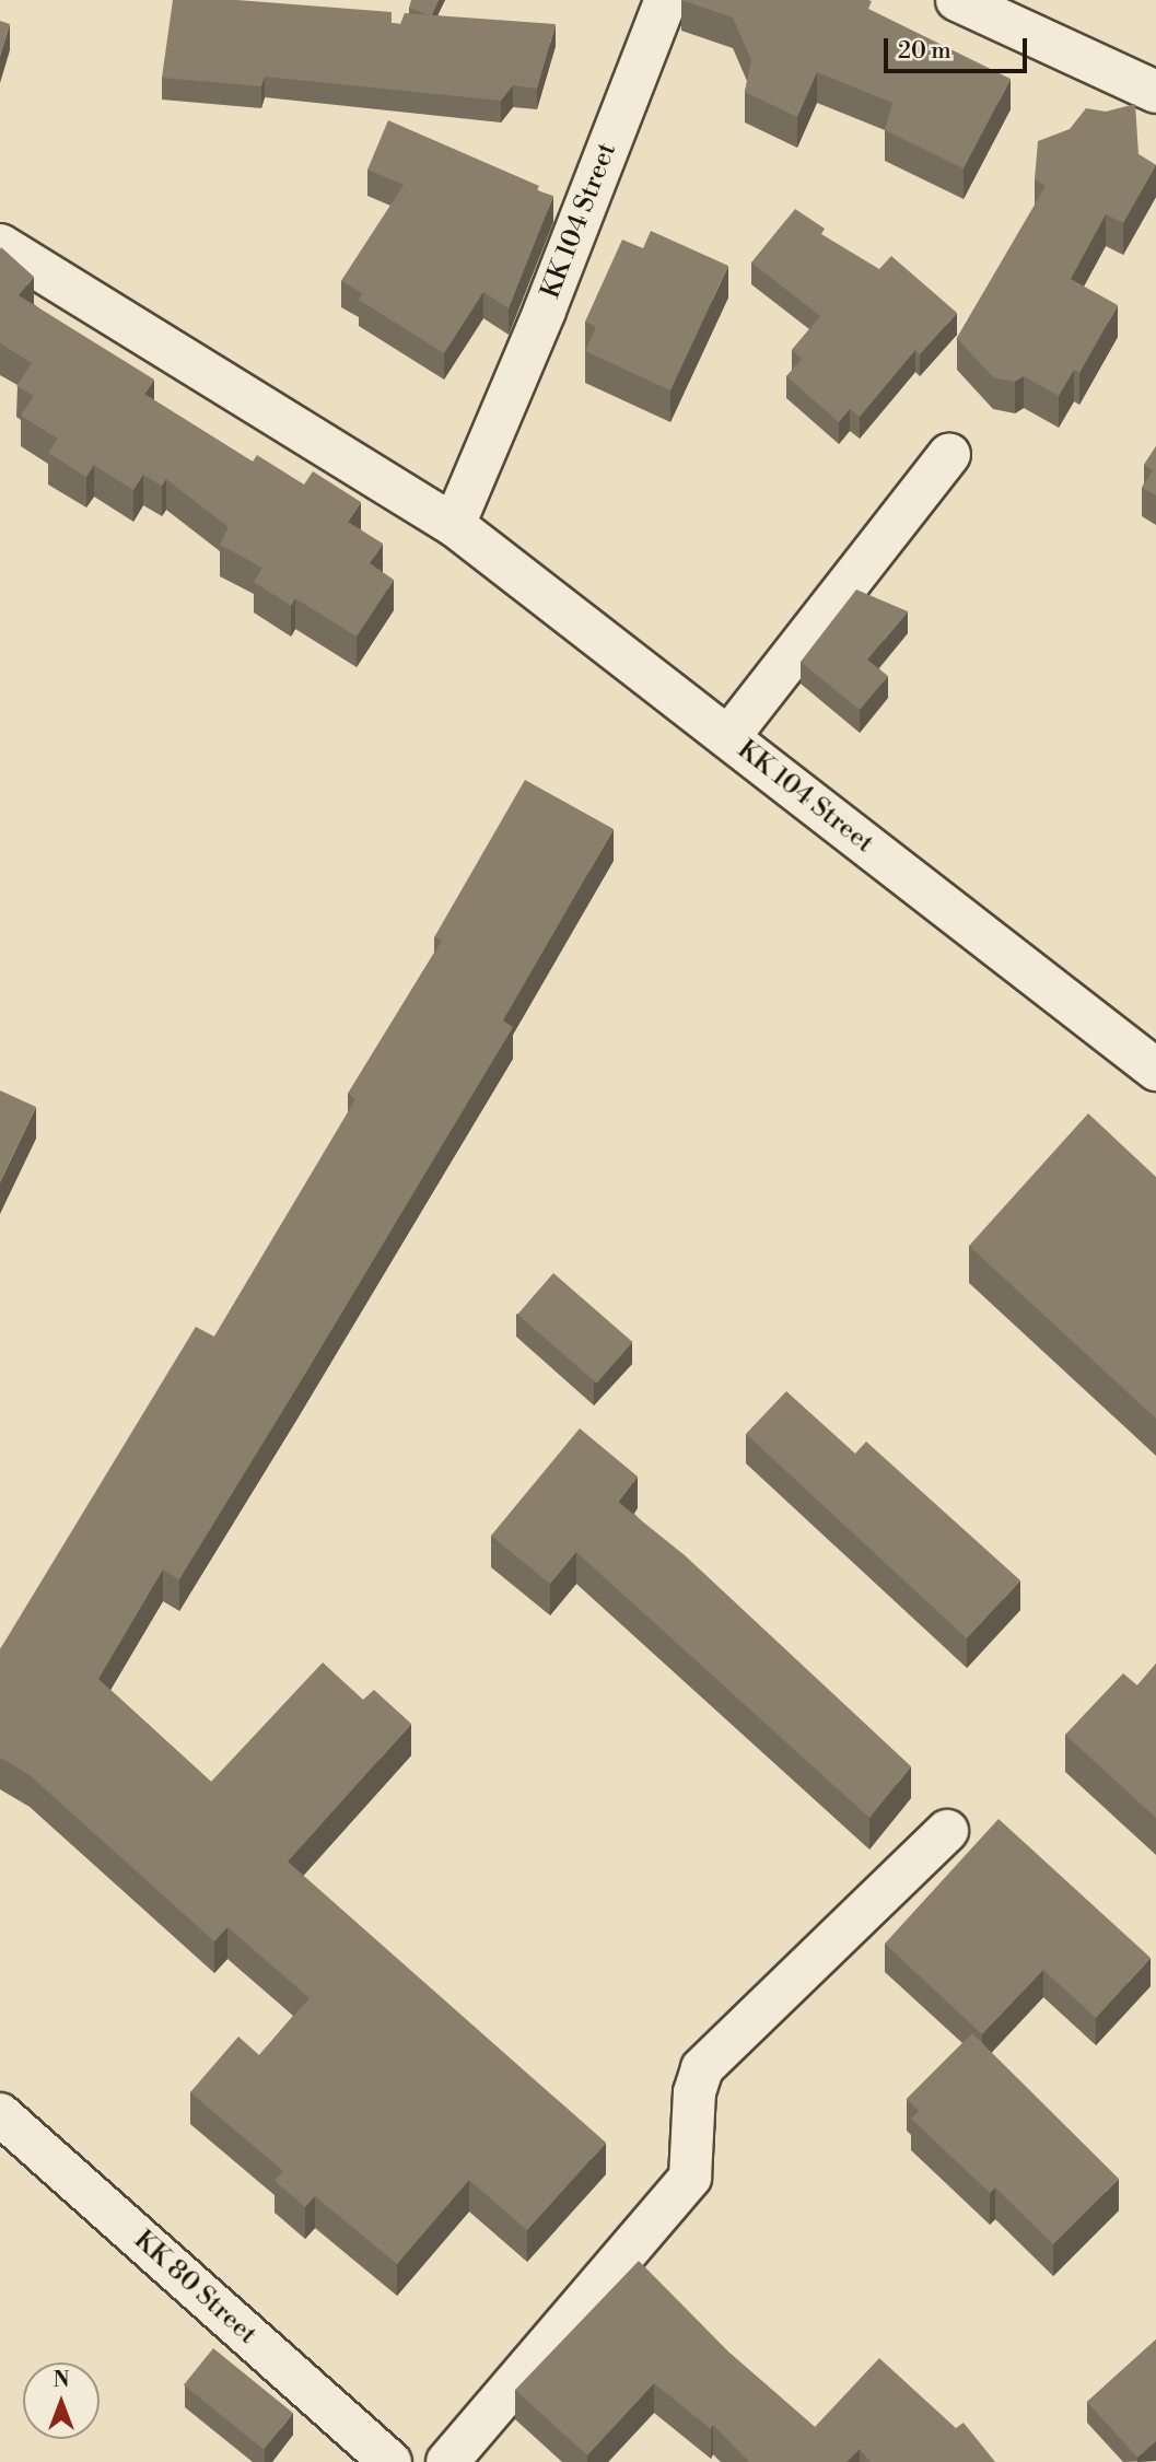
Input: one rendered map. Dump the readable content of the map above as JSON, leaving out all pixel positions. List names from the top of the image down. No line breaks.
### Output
{"streets":{"street":["KK 104 Street","KK 80 Street"]},"scale_bar":"20 m","north":"top"}
